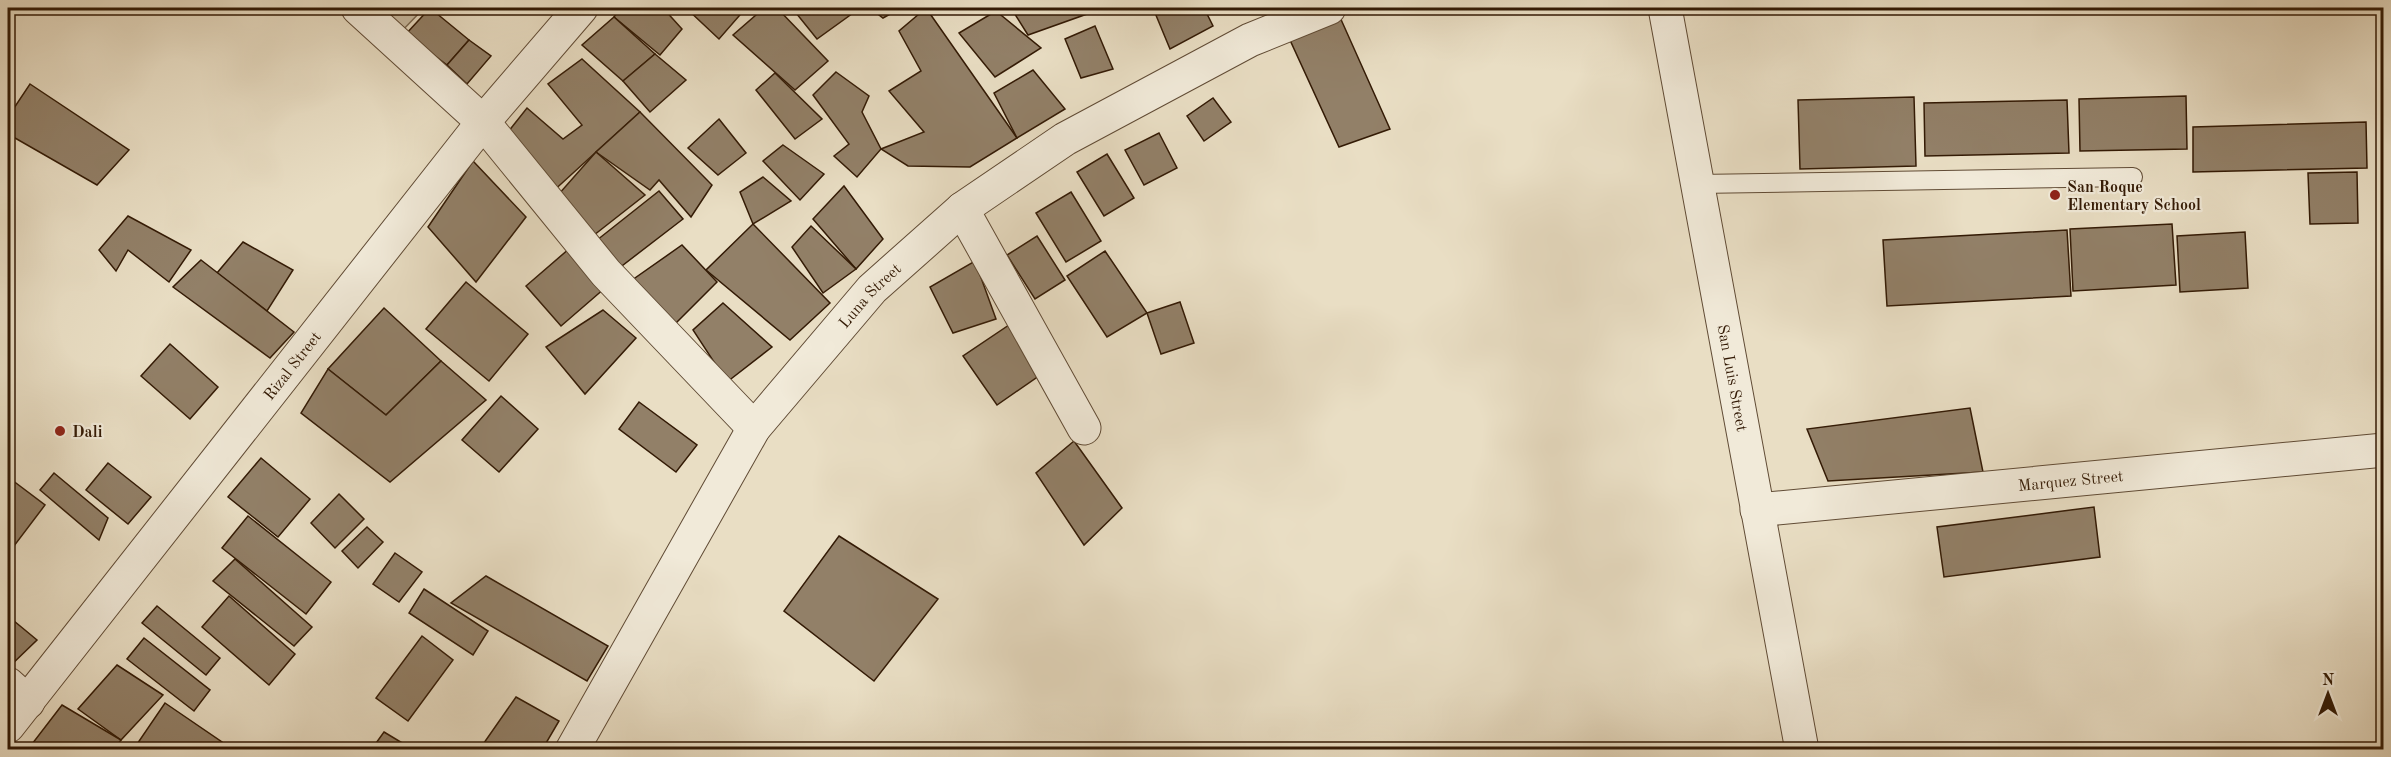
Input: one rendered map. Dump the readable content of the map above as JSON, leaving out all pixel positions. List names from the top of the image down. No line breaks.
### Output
{"streets":{"street":["Luna Street","Rizal Street","San Luis Street","Marquez Street"]},"crossings":[["San Luis Street","Marquez Street"]],"places":["San Roque Elementary School","Dali"],"north":"top"}
